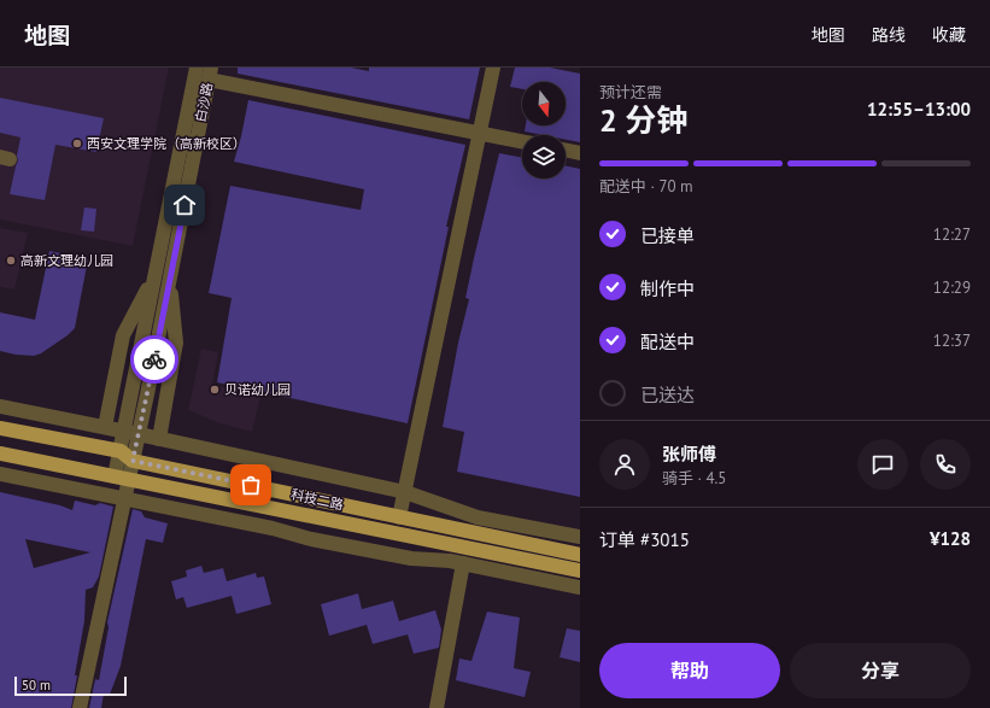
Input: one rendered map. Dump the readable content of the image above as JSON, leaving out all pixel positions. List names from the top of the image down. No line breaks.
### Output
{"streets":{"main road":["科技二路"],"street":["白沙路"]},"crossings":[["白沙路","科技二路"]],"places":["西安文理学院（高新校区）","高新文理幼儿园","贝诺幼儿园"],"scale_bar":"50 m","north":"bottom","page":{"header":"地图","nav":["地图","路线","收藏"],"heading":["2 分钟","预计还需","12:55–13:00"],"panel":["张师傅","骑手 · 4.5","订单 #3015","¥128"],"bar":"配送中 · 70 m","list":[["已接单","12:27"],["制作中","12:29"],["配送中","12:37"],"已送达"],"buttons":["帮助","分享"],"scale":"50 m"}}
